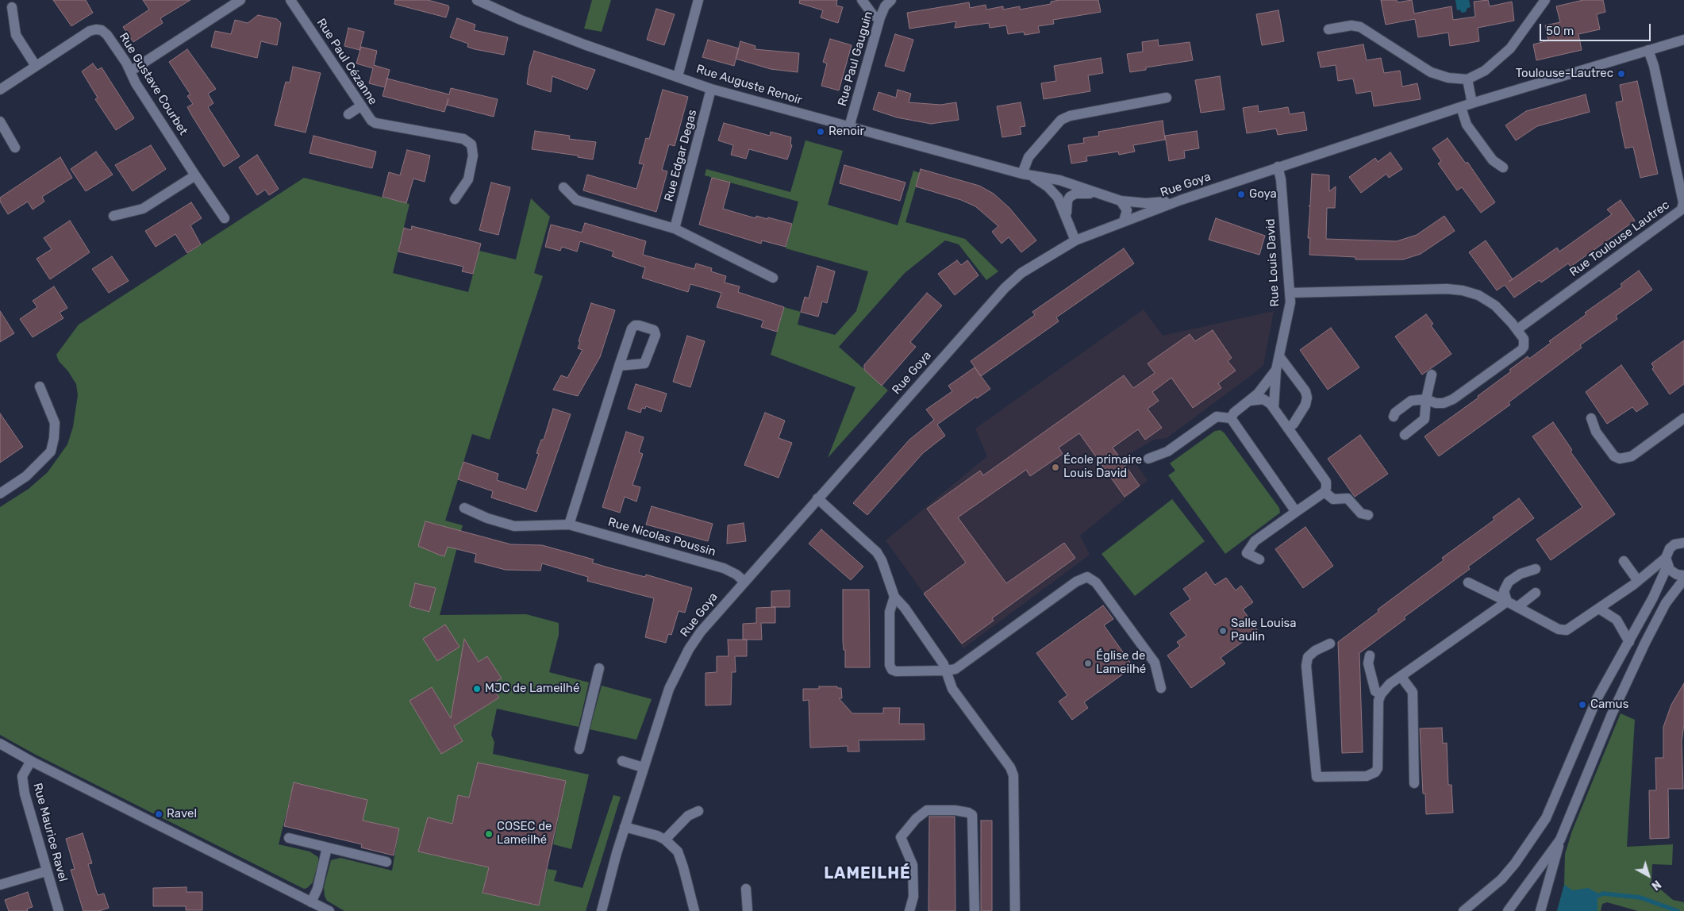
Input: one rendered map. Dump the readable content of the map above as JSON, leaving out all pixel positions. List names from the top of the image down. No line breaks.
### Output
{"streets":{"street":["Rue Paul Gauguin","Rue Paul Cézanne","Rue Gustave Courbet","Rue Auguste Renoir","Rue Edgar Degas","Rue Goya","Rue Toulouse Lautrec","Rue Louis David","Rue Nicolas Poussin","Rue Maurice Ravel"]},"crossings":[["Rue Paul Gauguin","Rue Auguste Renoir"],["Rue Auguste Renoir","Rue Edgar Degas"],["Rue Goya","Rue Toulouse Lautrec"],["Rue Goya","Rue Louis David"],["Rue Goya","Rue Nicolas Poussin"]],"districts":["LAMEILHÉ"],"places":["Toulouse-Lautrec","Renoir","Goya","École primaire Louis David","Salle Louisa Paulin","Église de Lameilhé","MJC de Lameilhé","Camus","Ravel","COSEC de Lameilhé"],"scale_bar":"50 m","north":"bottom right"}
